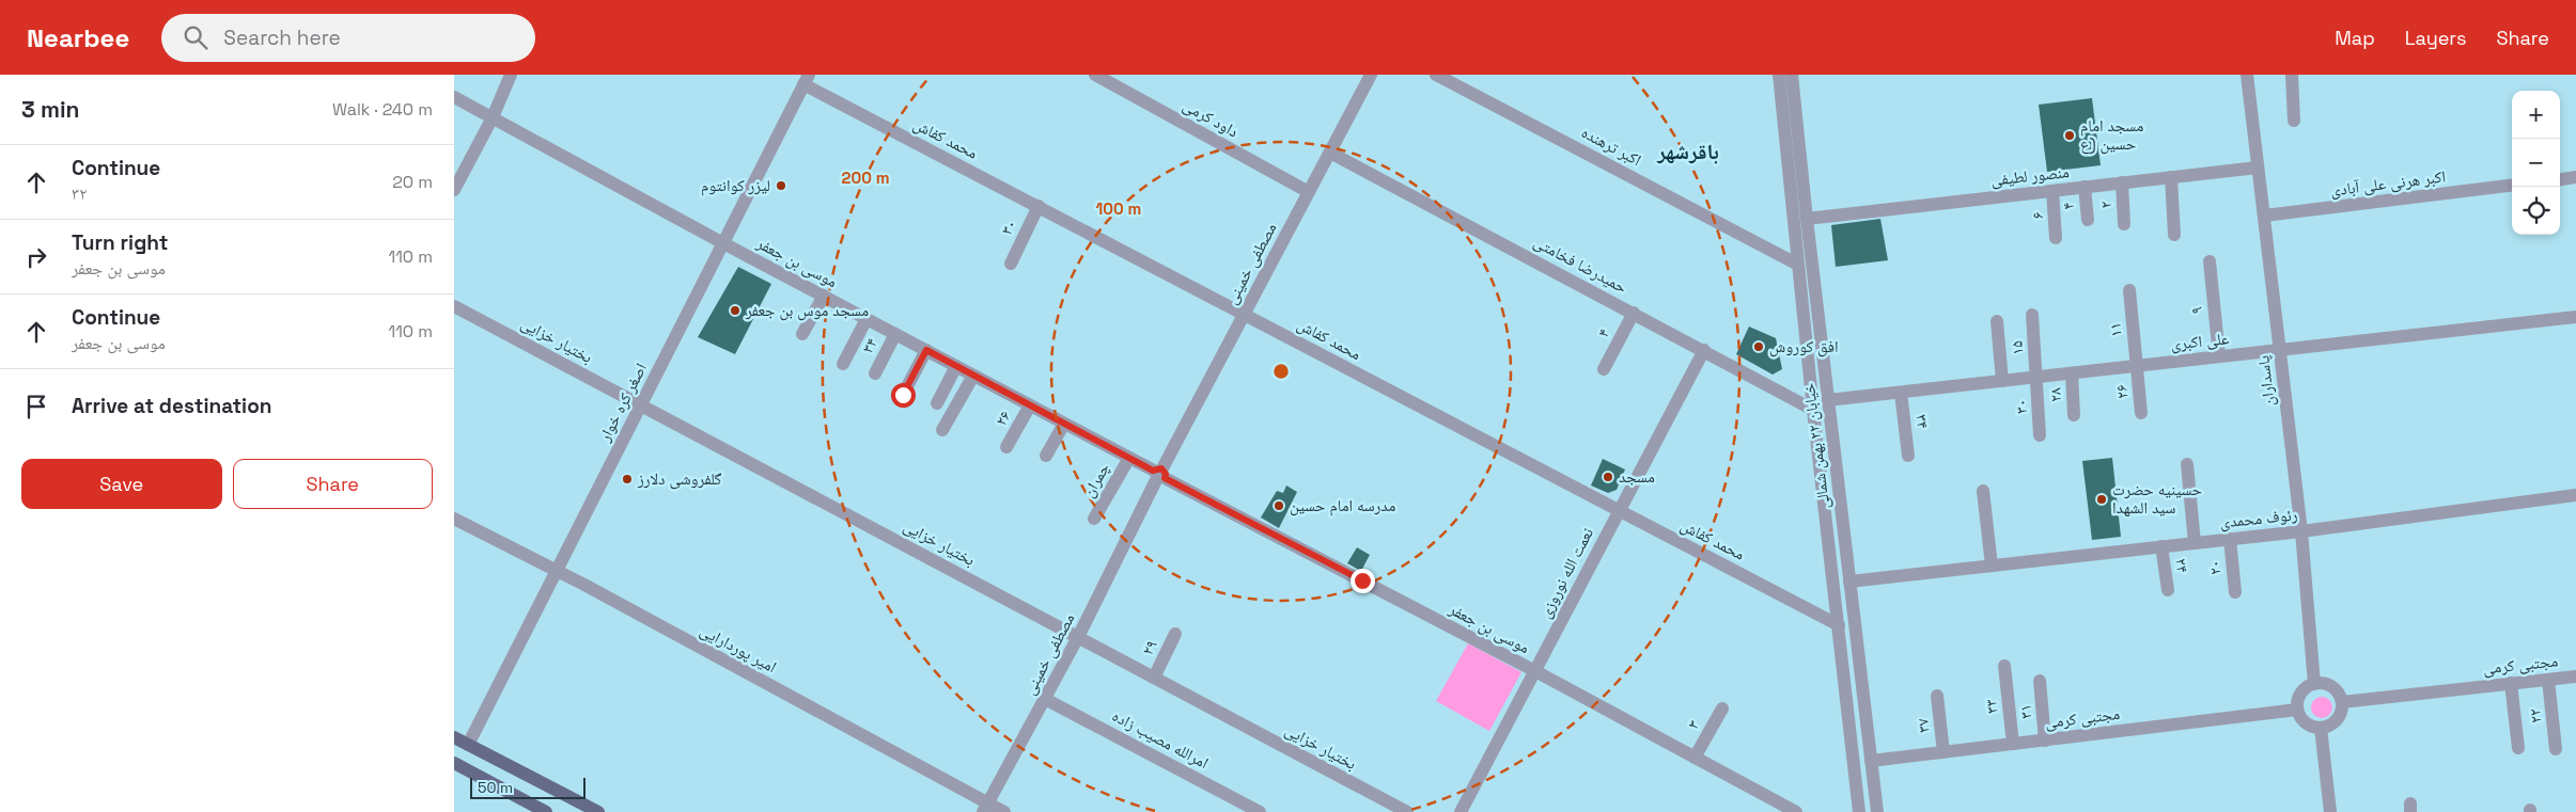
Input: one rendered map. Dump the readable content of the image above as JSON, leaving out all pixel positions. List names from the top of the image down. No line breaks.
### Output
{"streets":{"street":["داود کرمی","محمد کفاش","اکبر ترهنده","منصور لطیفی","اکبر هرنی علی آبادی","۲","۴","۶","۳۰","موسی بن جعفر","مصطفی خمینی","حمیدرضا فخامتی","۹","۱۱","بختیار خزایی","علی اکبری","۳۴","۱۵","پاسداران","۲۶","۲۸","اصغر کره خوار","خیابان ۲۲ بهمن شمالی","چمران","رئوف محمدی","۲۴","۲۰","نعمت الله نوروزی","۲۹","امیر پوردارایی","مجتبی کرمی","۳۳","۳۱","۲۲","۳","۳۷","امرالله مصیب زاده"]},"crossings":[["داود کرمی","مصطفی خمینی"],["محمد کفاش","۳۰"],["محمد کفاش","مصطفی خمینی"],["محمد کفاش","اصغر کره خوار"],["محمد کفاش","خیابان ۲۲ بهمن شمالی"],["محمد کفاش","نعمت الله نوروزی"],["اکبر ترهنده","خیابان ۲۲ بهمن شمالی"],["منصور لطیفی","۲"],["منصور لطیفی","۴"],["منصور لطیفی","۶"],["منصور لطیفی","پاسداران"],["منصور لطیفی","خیابان ۲۲ بهمن شمالی"],["اکبر هرنی علی آبادی","پاسداران"],["۴","حمیدرضا فخامتی"],["۳۰","علی اکبری"],["۳۰","۱۵"],["موسی بن جعفر","مصطفی خمینی"],["موسی بن جعفر","۳۴"],["موسی بن جعفر","۲۶"],["موسی بن جعفر","اصغر کره خوار"],["موسی بن جعفر","چمران"],["موسی بن جعفر","نعمت الله نوروزی"],["موسی بن جعفر","۳"],["مصطفی خمینی","حمیدرضا فخامتی"],["مصطفی خمینی","بختیار خزایی"],["مصطفی خمینی","امیر پوردارایی"],["مصطفی خمینی","امرالله مصیب زاده"],["حمیدرضا فخامتی","خیابان ۲۲ بهمن شمالی"],["حمیدرضا فخامتی","نعمت الله نوروزی"],["۹","علی اکبری"],["۱۱","علی اکبری"],["۱۱","۲۶"],["بختیار خزایی","اصغر کره خوار"],["بختیار خزایی","۲۹"],["علی اکبری","۳۴"],["علی اکبری","۱۵"],["علی اکبری","پاسداران"],["علی اکبری","۲۶"],["علی اکبری","۲۸"],["علی اکبری","خیابان ۲۲ بهمن شمالی"],["پاسداران","رئوف محمدی"],["پاسداران","مجتبی کرمی"],["اصغر کره خوار","امیر پوردارایی"],["خیابان ۲۲ بهمن شمالی","رئوف محمدی"],["خیابان ۲۲ بهمن شمالی","مجتبی کرمی"],["رئوف محمدی","۲۴"],["رئوف محمدی","۲۰"],["مجتبی کرمی","۳۳"],["مجتبی کرمی","۳۱"],["مجتبی کرمی","۲۲"],["مجتبی کرمی","۳۷"]],"districts":["باقرشهر"],"places":["مسجد امام حسین (ع","لیزر کوانتوم","مسجد موس بن جعفر","افق کوروش","مسجد","گلفروشی دلارز","حسینیه حضرت سید الشهدا","مدرسه امام حسین"],"scale_bar":"50 m","page":{"header":"Nearbee","search":"Search here","nav":["Map","Layers","Share"],"heading":["3 min","Walk · 240 m"],"map_buttons":["+","−"],"list":[["Continue","۳۲","20 m"],["Turn right","موسی بن جعفر","110 m"],["Continue","موسی بن جعفر","110 m"],"Arrive at destination"],"buttons":["Save","Share"],"scale":"50 m"},"rings":["200 m","100 m"]}
